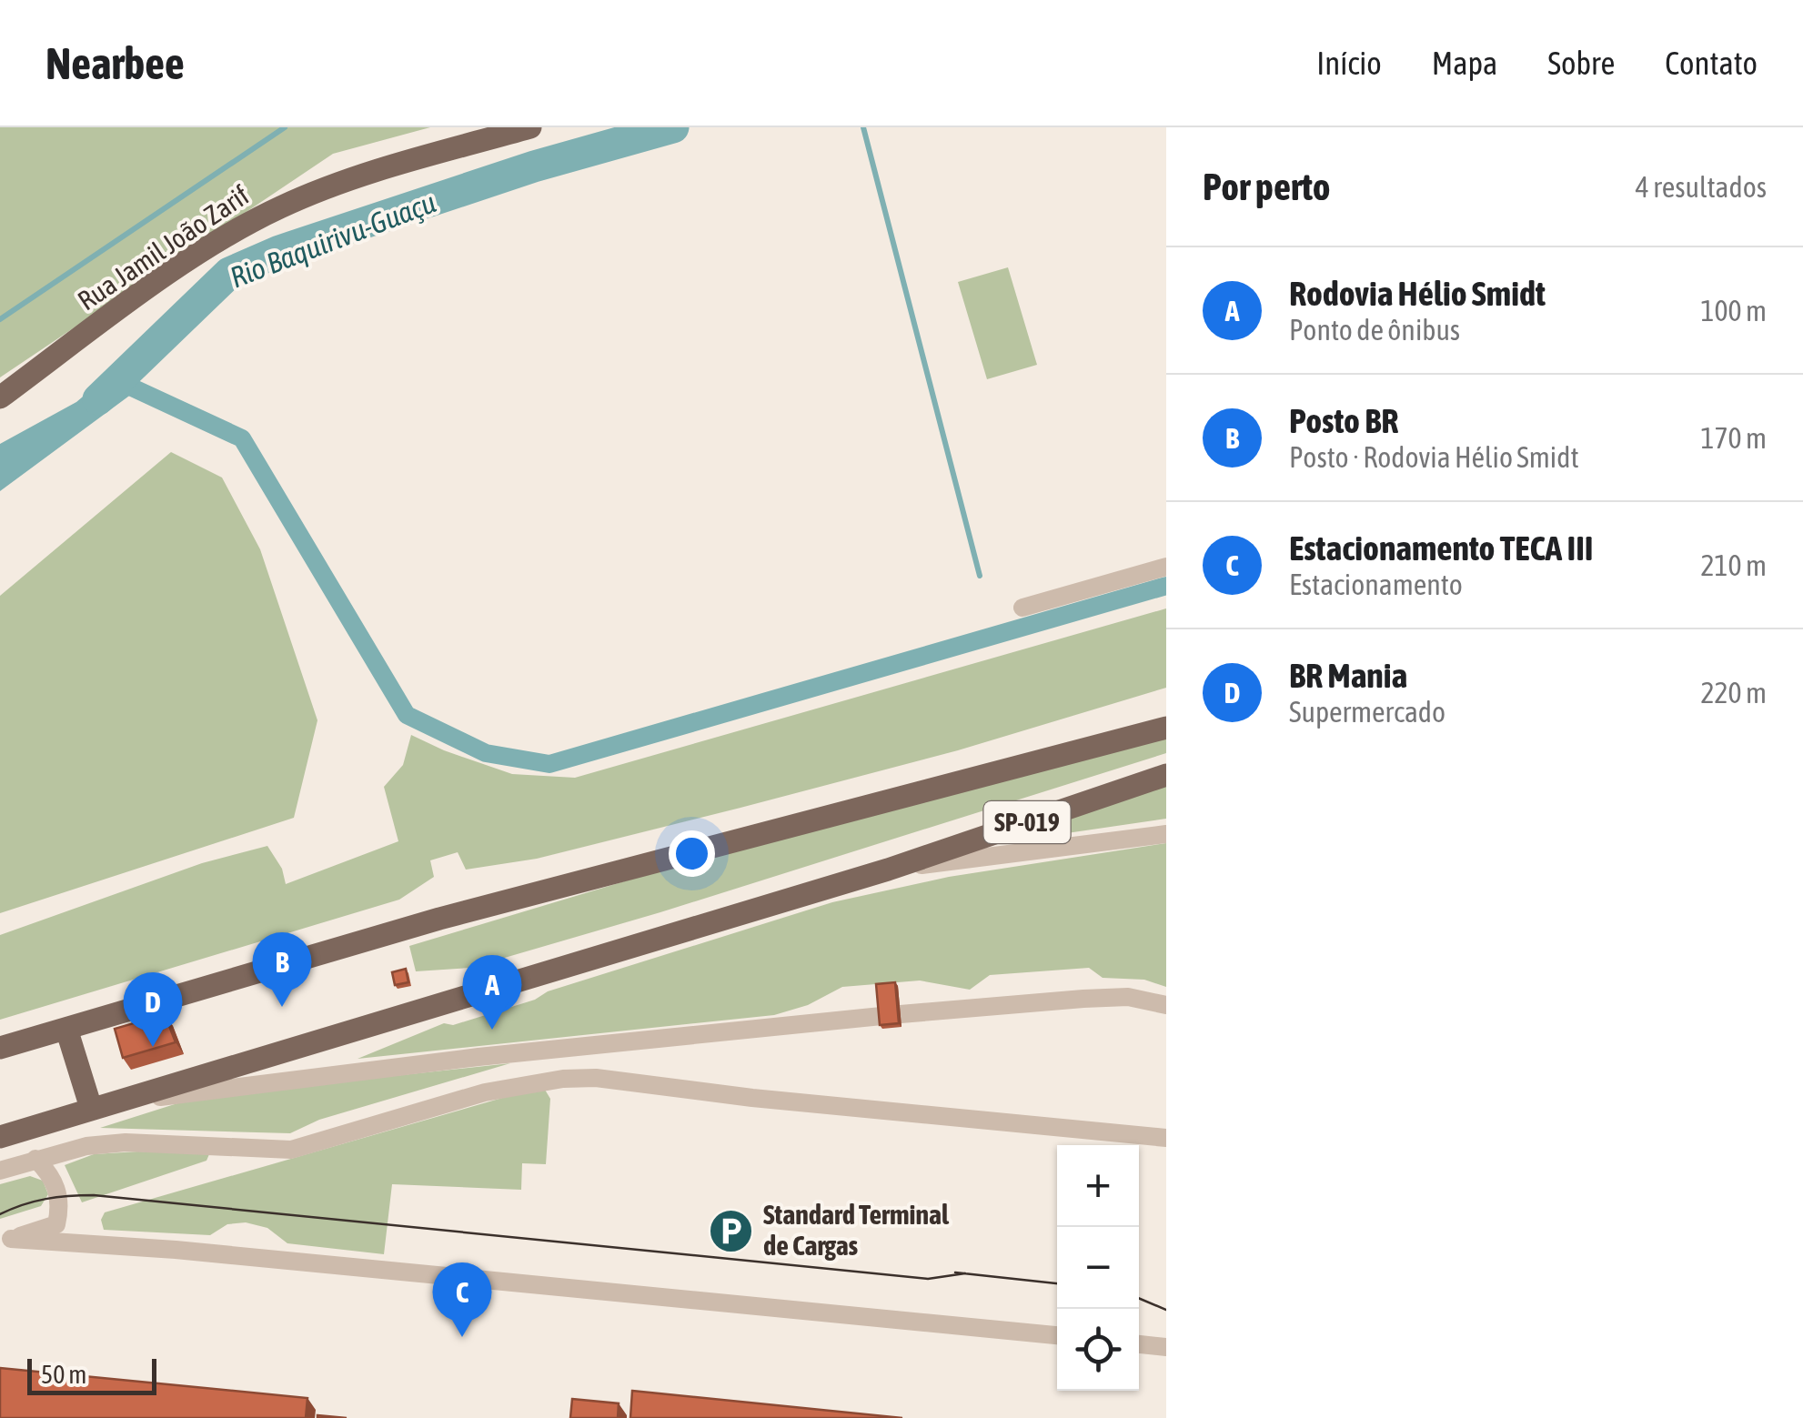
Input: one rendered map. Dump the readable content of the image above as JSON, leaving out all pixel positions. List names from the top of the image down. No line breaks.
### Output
{"streets":{"main road":["Rua Jamil João Zarif","SP-019"]},"water":["Rio Baquirivu-Guaçu"],"places":{"parking":["Standard Terminal de Cargas"]},"scale_bar":"50 m","page":{"header":"Nearbee","nav":["Início","Mapa","Sobre","Contato"],"heading":["Por perto","4 resultados"],"list":[{"mark":"A","name":"Rodovia Hélio Smidt","note":"Ponto de ônibus","value":"100 m"},{"mark":"B","name":"Posto BR","note":"Posto · Rodovia Hélio Smidt","value":"170 m"},{"mark":"C","name":"Estacionamento TECA III","note":"Estacionamento","value":"210 m"},{"mark":"D","name":"BR Mania","note":"Supermercado","value":"220 m"}],"pins":["B","A","D","C"],"map_buttons":["+","−"],"scale":"50 m"}}
